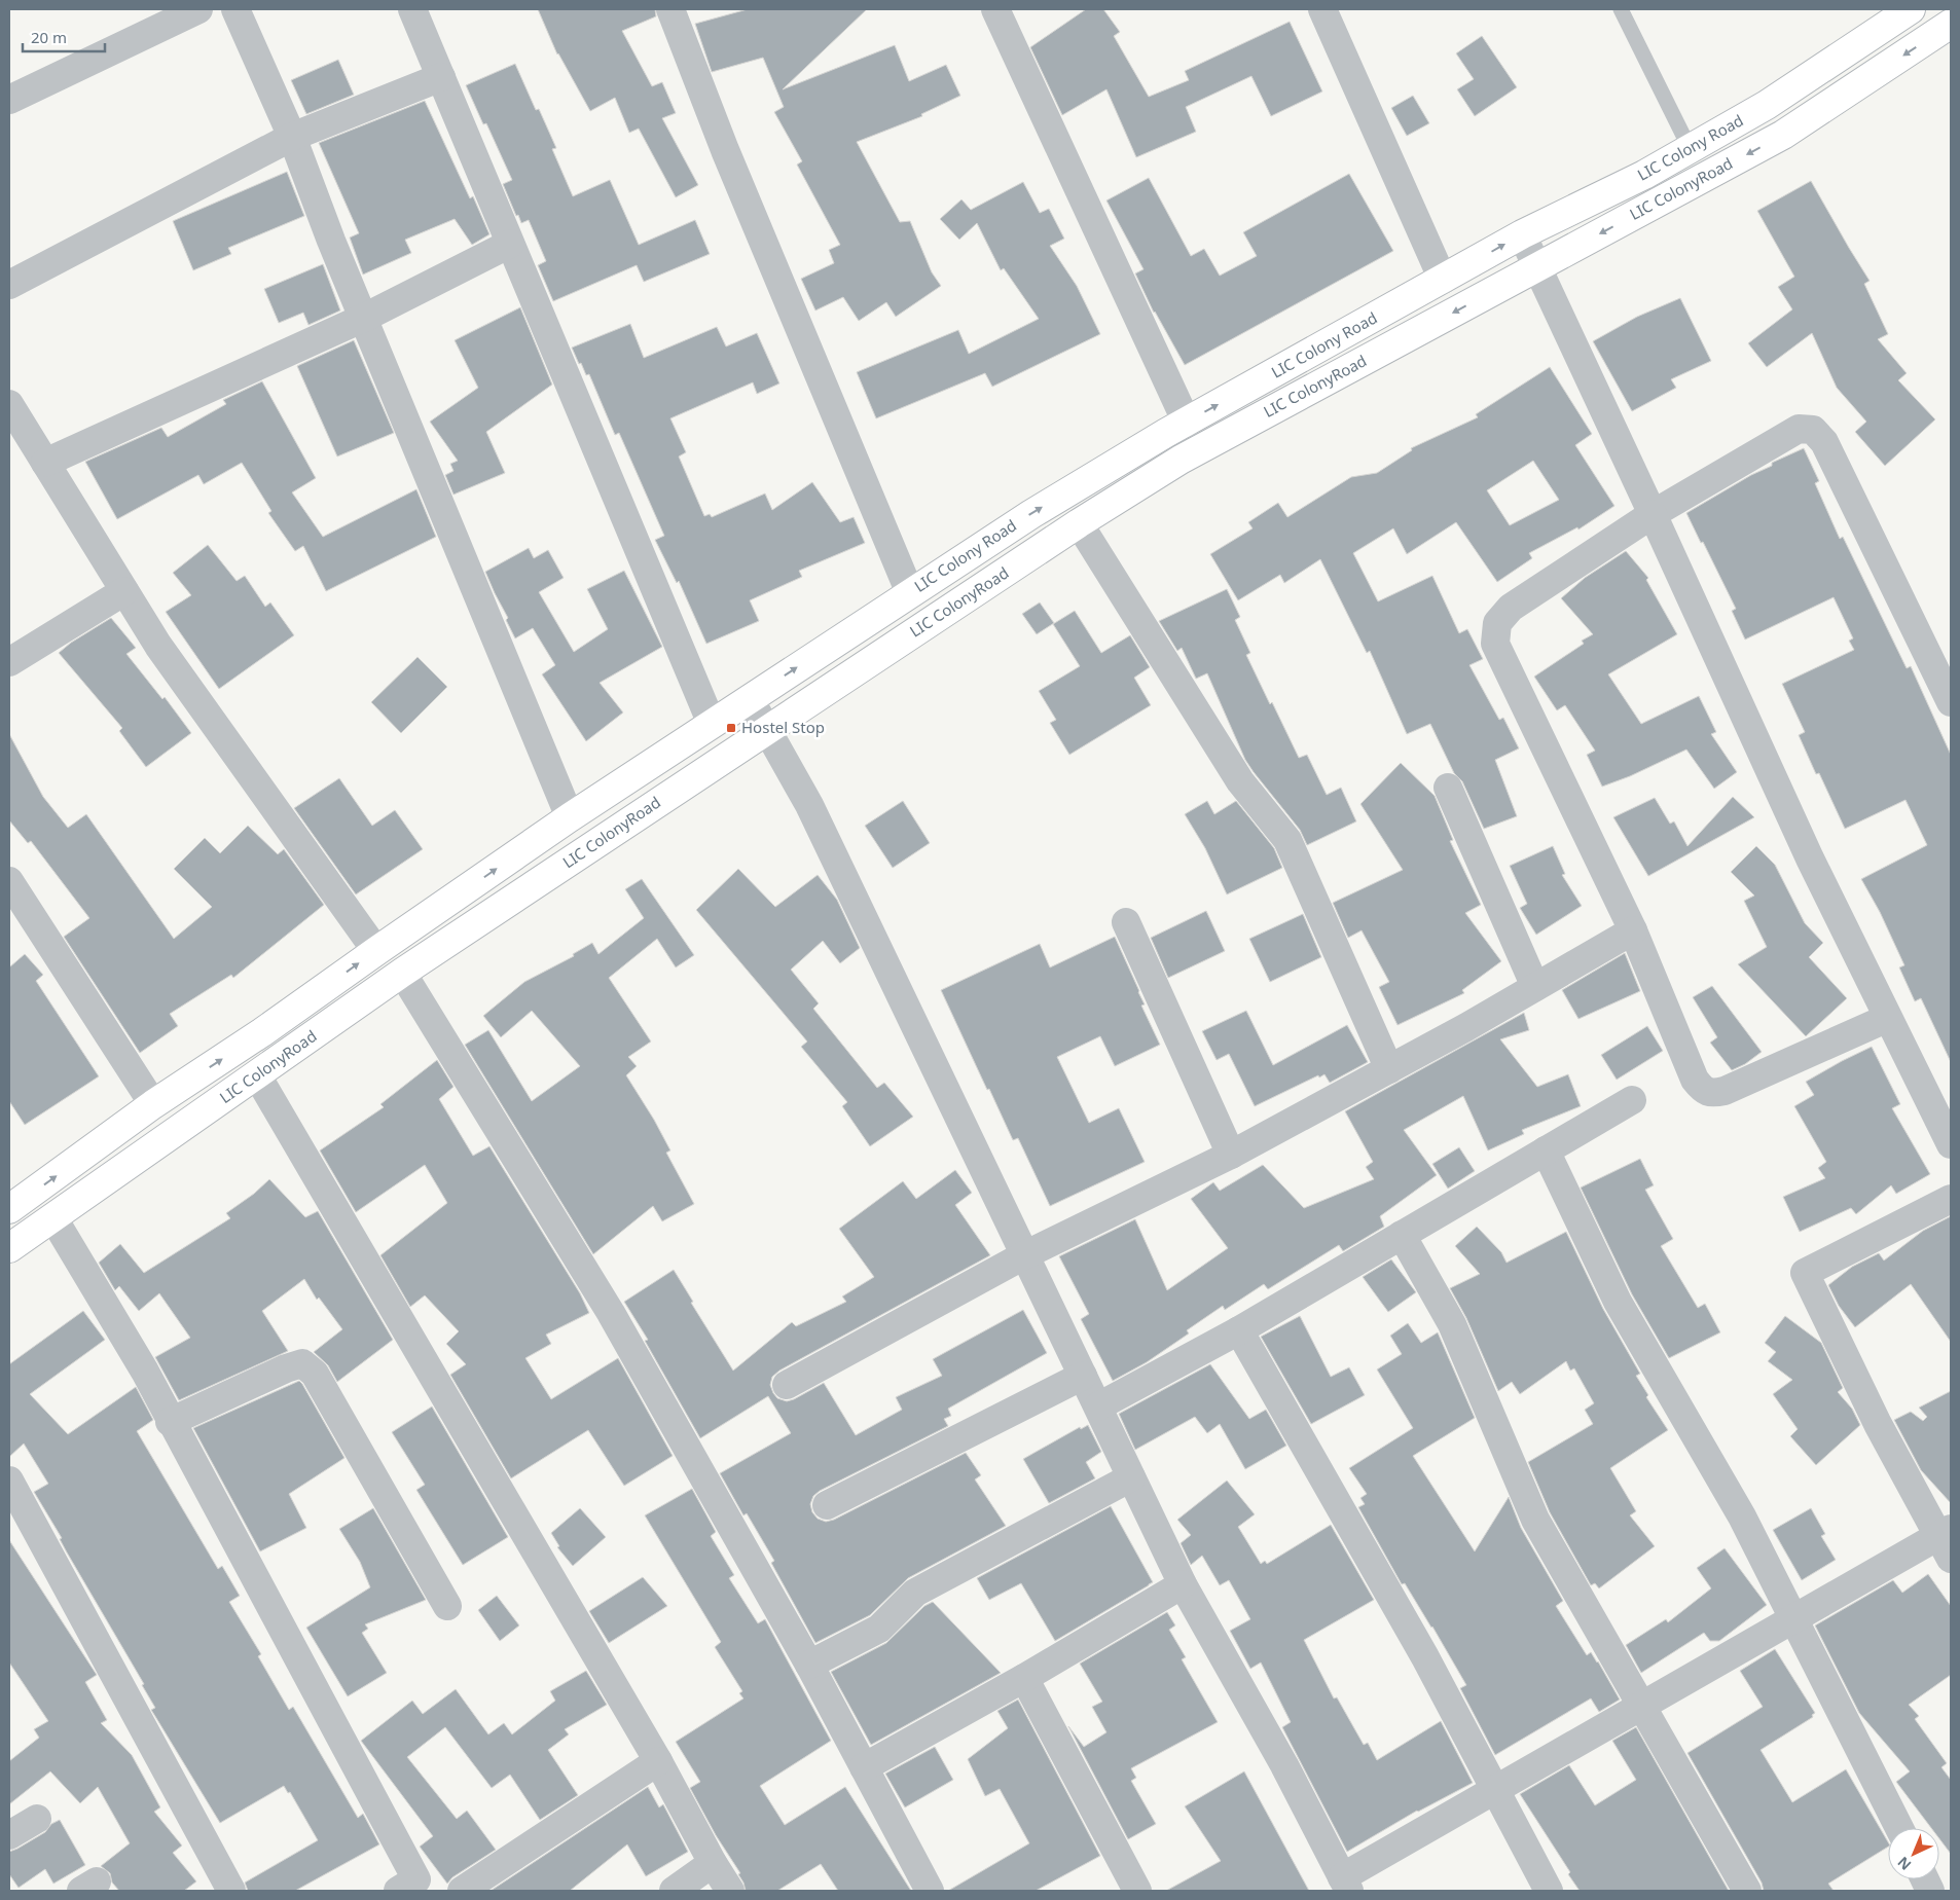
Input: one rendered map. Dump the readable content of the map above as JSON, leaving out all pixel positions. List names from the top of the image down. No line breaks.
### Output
{"streets":{"main road":["LIC Colony Road","LIC ColonyRoad"]},"crossings":[["LIC Colony Road","LIC ColonyRoad"]],"one_way":["LIC Colony Road"],"places":{"transit":["Hostel Stop"]},"scale_bar":"20 m","north":"bottom left"}
